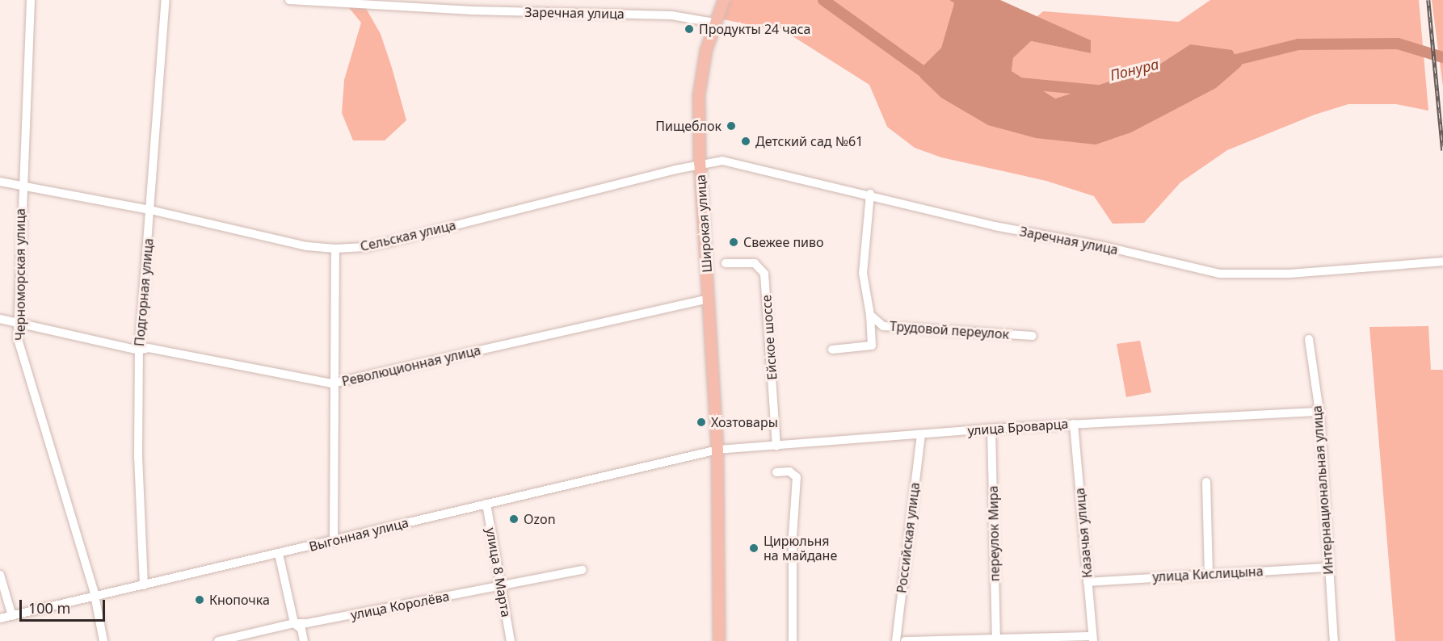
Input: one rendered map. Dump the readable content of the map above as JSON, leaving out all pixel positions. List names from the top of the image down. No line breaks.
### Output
{"streets":{"main road":["Широкая улица"],"street":["Заречная улица","Сельская улица","Черноморская улица","Подгорная улица","Трудовой переулок","Ейское шоссе","Революционная улица","улица Броварца","Интернациональная улица","Казачья улица","переулок Мира","Выгонная улица","Российская улица","улица 8 Марта","улица Кислицына","улица Королёва"]},"crossings":[["Заречная улица","Широкая улица"],["Заречная улица","Сельская улица"],["Заречная улица","Трудовой переулок"],["Широкая улица","Сельская улица"],["Широкая улица","Революционная улица"],["Широкая улица","улица Броварца"],["Широкая улица","Выгонная улица"],["Сельская улица","Черноморская улица"],["Сельская улица","Подгорная улица"],["Черноморская улица","Революционная улица"],["Черноморская улица","Выгонная улица"],["Подгорная улица","Революционная улица"],["Подгорная улица","Выгонная улица"],["Ейское шоссе","улица Броварца"],["улица Броварца","Интернациональная улица"],["улица Броварца","Казачья улица"],["улица Броварца","переулок Мира"],["улица Броварца","Выгонная улица"],["улица Броварца","Российская улица"],["Интернациональная улица","улица Кислицына"],["Казачья улица","улица Кислицына"],["Выгонная улица","улица 8 Марта"],["улица 8 Марта","улица Королёва"]],"water":["Понура"],"places":["Продукты 24 часа","Пищеблок","Детский сад №61","Свежее пиво","Хозтовары","Ozon","Цирюльня на майдане","Кнопочка"],"scale_bar":"100 m"}
